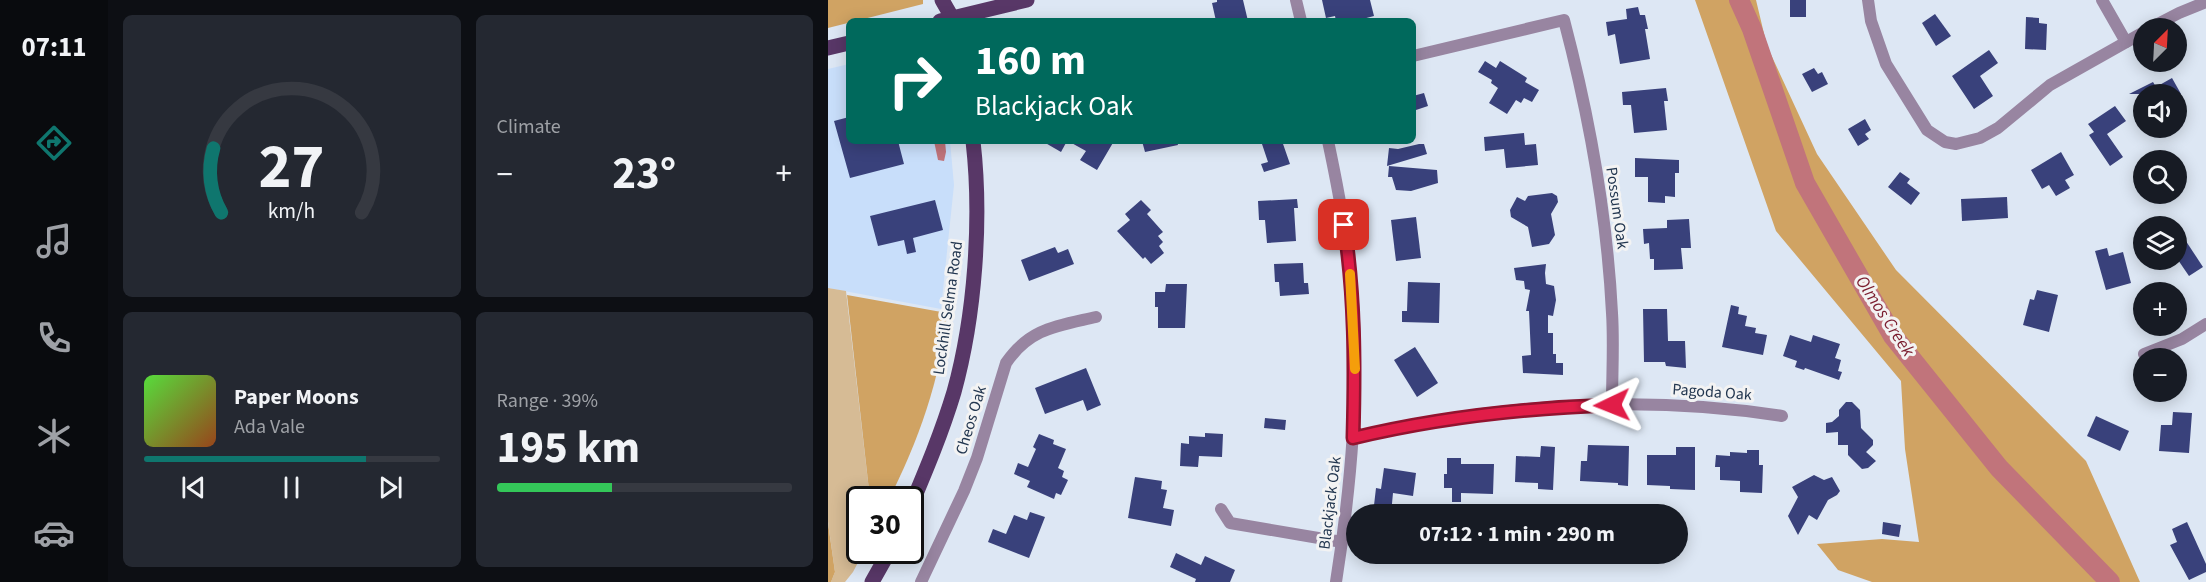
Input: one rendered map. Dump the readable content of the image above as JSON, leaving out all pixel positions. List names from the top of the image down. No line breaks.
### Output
{"streets":{"main road":["Lockhill Selma Road"],"street":["Possum Oak","Pagoda Oak","Cheos Oak","Blackjack Oak"]},"crossings":[["Possum Oak","Pagoda Oak"],["Pagoda Oak","Blackjack Oak"]],"water":["Olmos Creek"],"north":"top right","page":{"tabs":"07:11","tile":["Climate",["Range · 39%","195 km"]],"map_buttons":["+","−"],"turn":["160 m","Blackjack Oak"],"heat":["−","23°","+"],"song":["Paper Moons","Ada Vale"],"limit":"30","trip":"07:12 · 1 min · 290 m","gauge":["27","km/h"]}}
